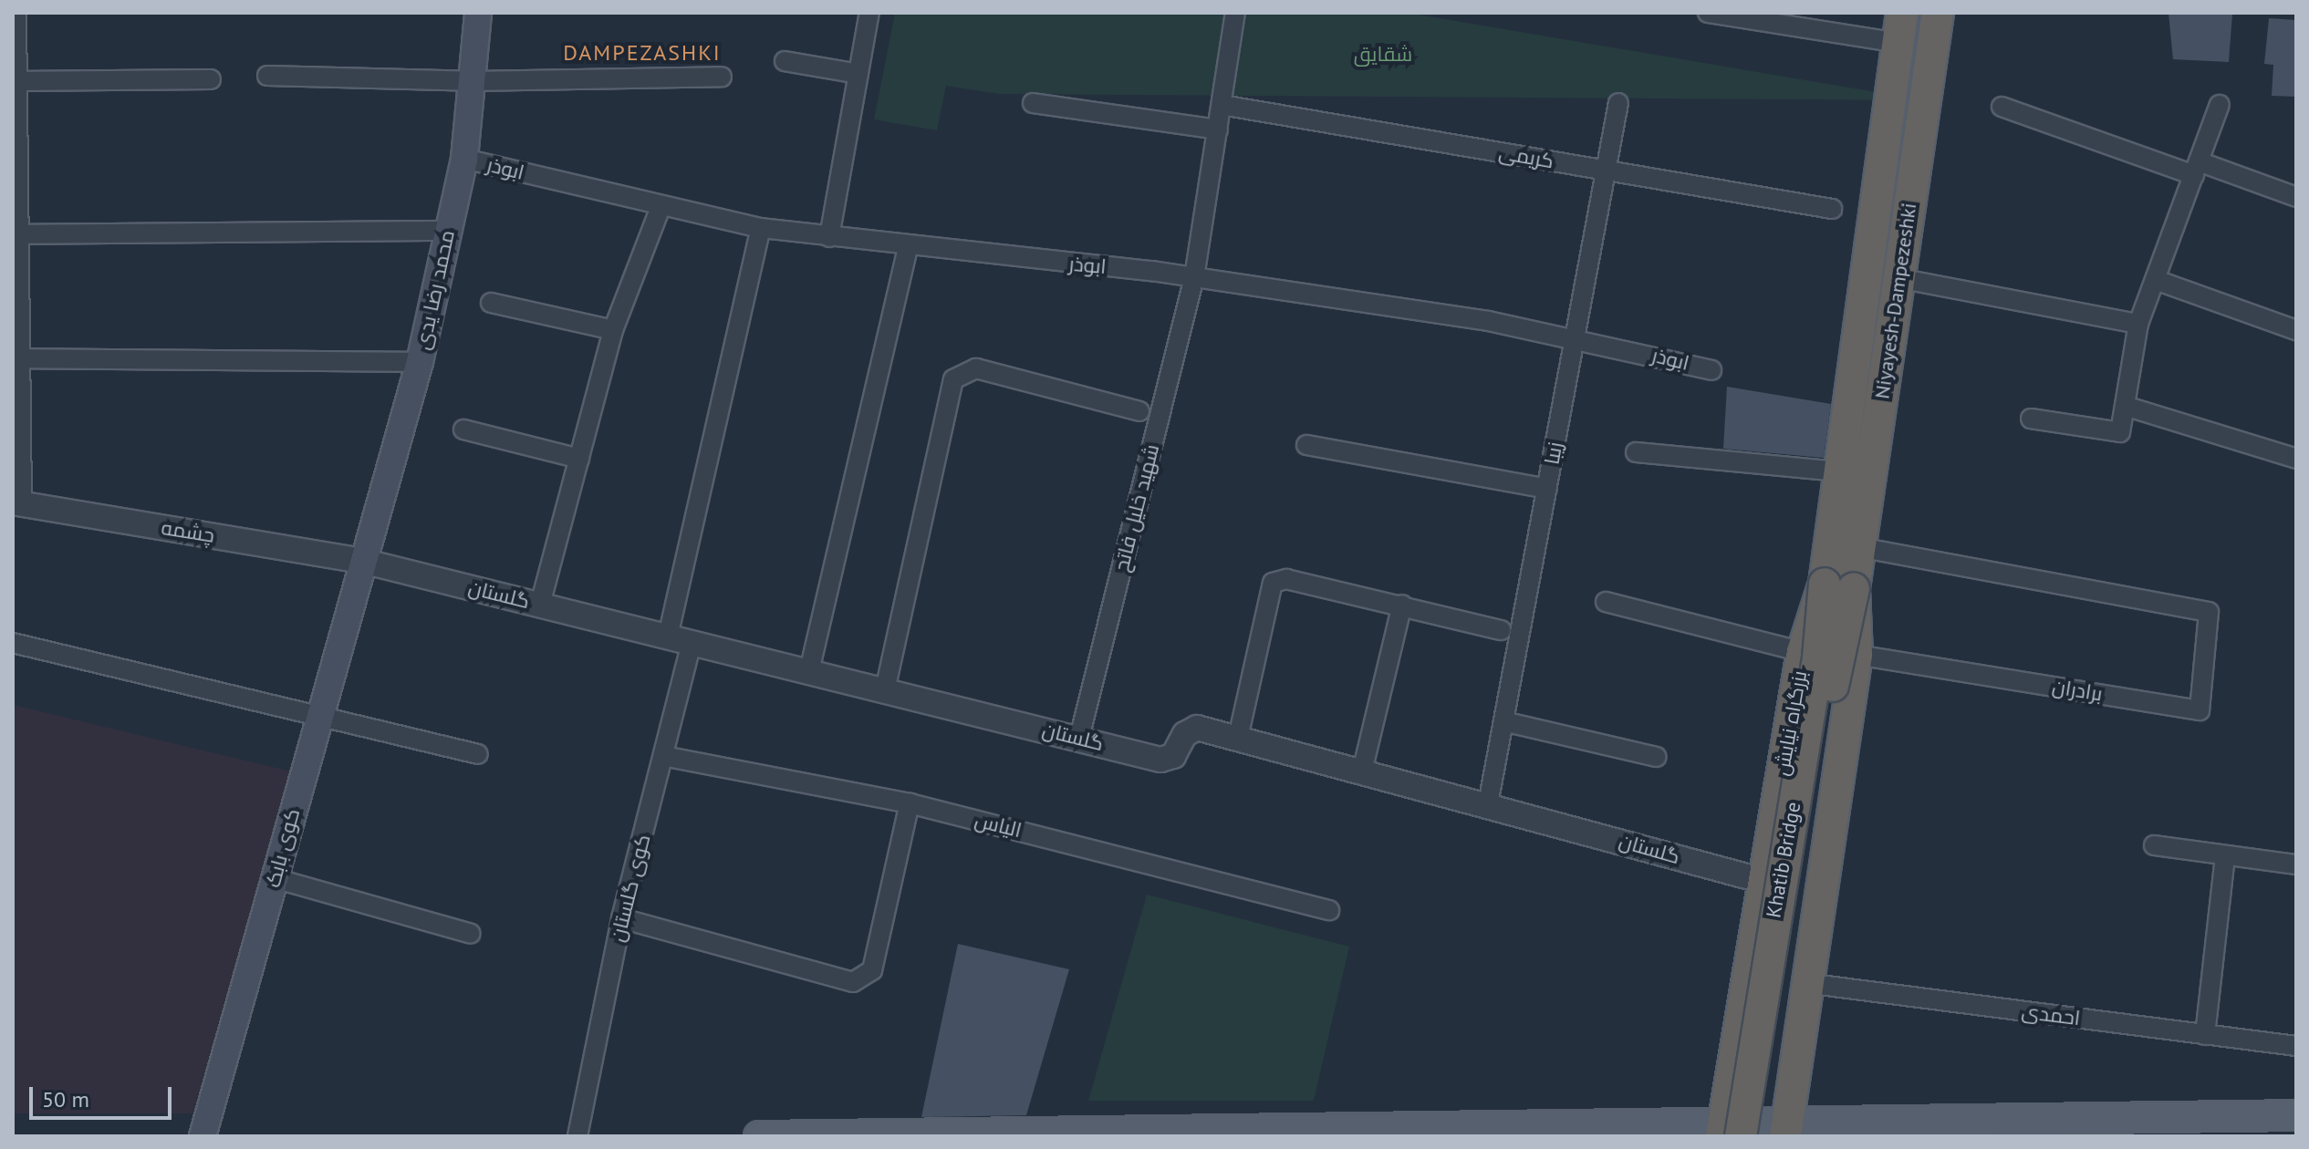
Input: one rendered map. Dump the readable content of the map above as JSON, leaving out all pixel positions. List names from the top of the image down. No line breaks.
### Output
{"streets":{"highway":["Niyayesh-Dampezeshki","بزرگراه نیایش","Khatib Bridge"],"main road":["محمد رضا یدی","کوی بابک"],"street":["کریمی","ابوذر","زیبا","شهید خلیل فاتح","چشمه","گلستان","برادران","الیاس","کوی گلستان","احمدی"]},"crossings":[["کریمی","زیبا"],["کریمی","شهید خلیل فاتح"],["ابوذر","محمد رضا یدی"],["ابوذر","زیبا"],["ابوذر","شهید خلیل فاتح"],["ابوذر","کوی گلستان"],["محمد رضا یدی","چشمه"],["محمد رضا یدی","گلستان"],["محمد رضا یدی","کوی بابک"],["Niyayesh-Dampezeshki","برادران"],["Niyayesh-Dampezeshki","بزرگراه نیایش"],["Niyayesh-Dampezeshki","Khatib Bridge"],["زیبا","گلستان"],["شهید خلیل فاتح","گلستان"],["چشمه","گلستان"],["چشمه","کوی بابک"],["گلستان","بزرگراه نیایش"],["گلستان","کوی بابک"],["گلستان","کوی گلستان"],["بزرگراه نیایش","Khatib Bridge"],["الیاس","کوی گلستان"]],"districts":["DAMPEZASHKI"],"parks":["شقایق"],"scale_bar":"50 m"}
